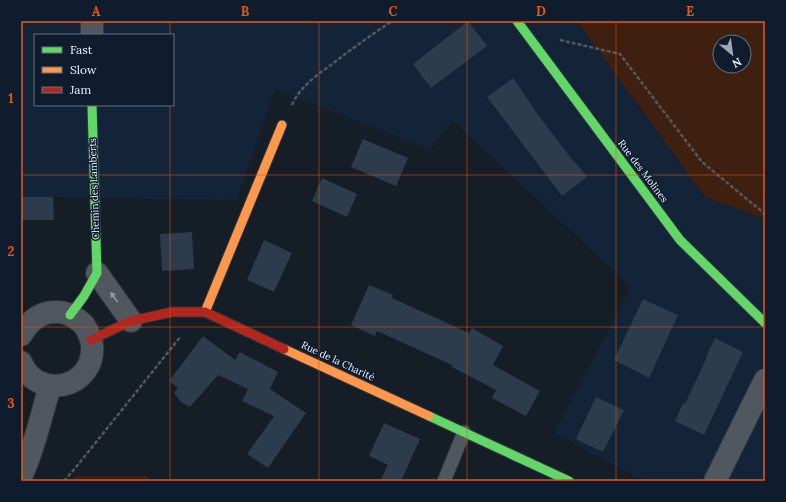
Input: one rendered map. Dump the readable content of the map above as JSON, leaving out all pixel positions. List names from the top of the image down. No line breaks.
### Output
{"streets":{"street":["Rue des Molines","Chemin des Lamberts","Rue de la Charité"]},"legend":["Fast","Slow","Jam"],"north":"bottom right","grid":{"columns":["A","B","C","D","E"],"rows":["1","2","3"]}}
